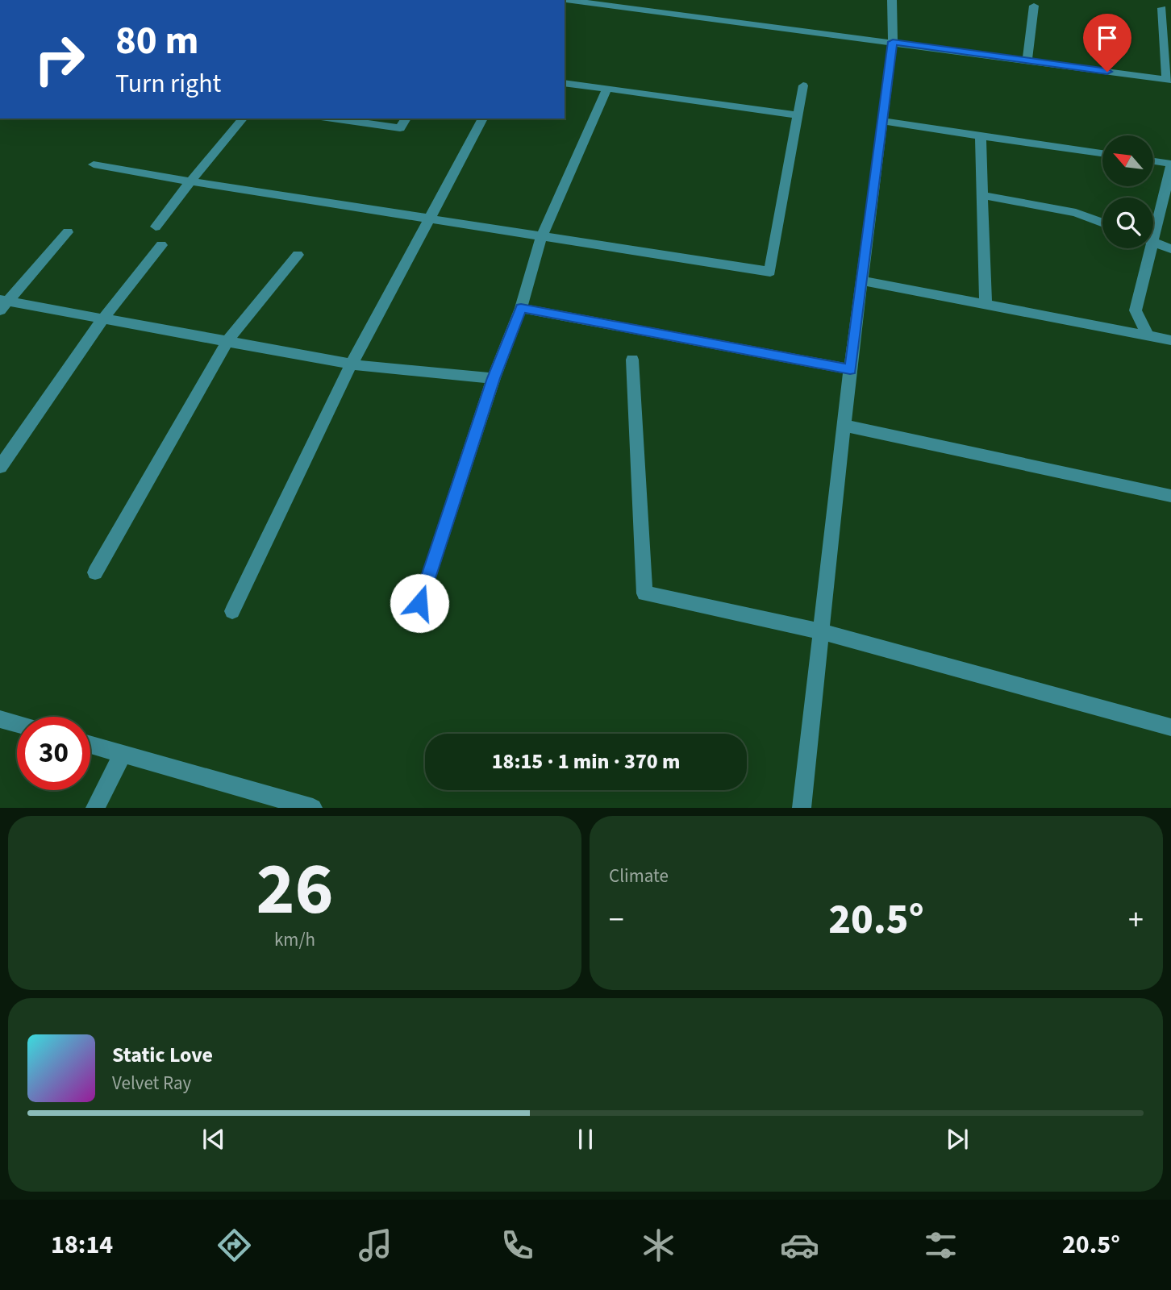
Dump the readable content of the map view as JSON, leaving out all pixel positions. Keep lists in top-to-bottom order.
{
  "north": "top left",
  "page": {
    "turn": ["80 m", "Turn right"],
    "limit": "30",
    "trip": "18:15 · 1 min · 370 m",
    "tile": [
      ["26", "km/h"],
      "Climate"
    ],
    "heat": ["−", "20.5°", "+"],
    "song": ["Static Love", "Velvet Ray"],
    "tabs": ["18:14", "20.5°"]
  }
}
